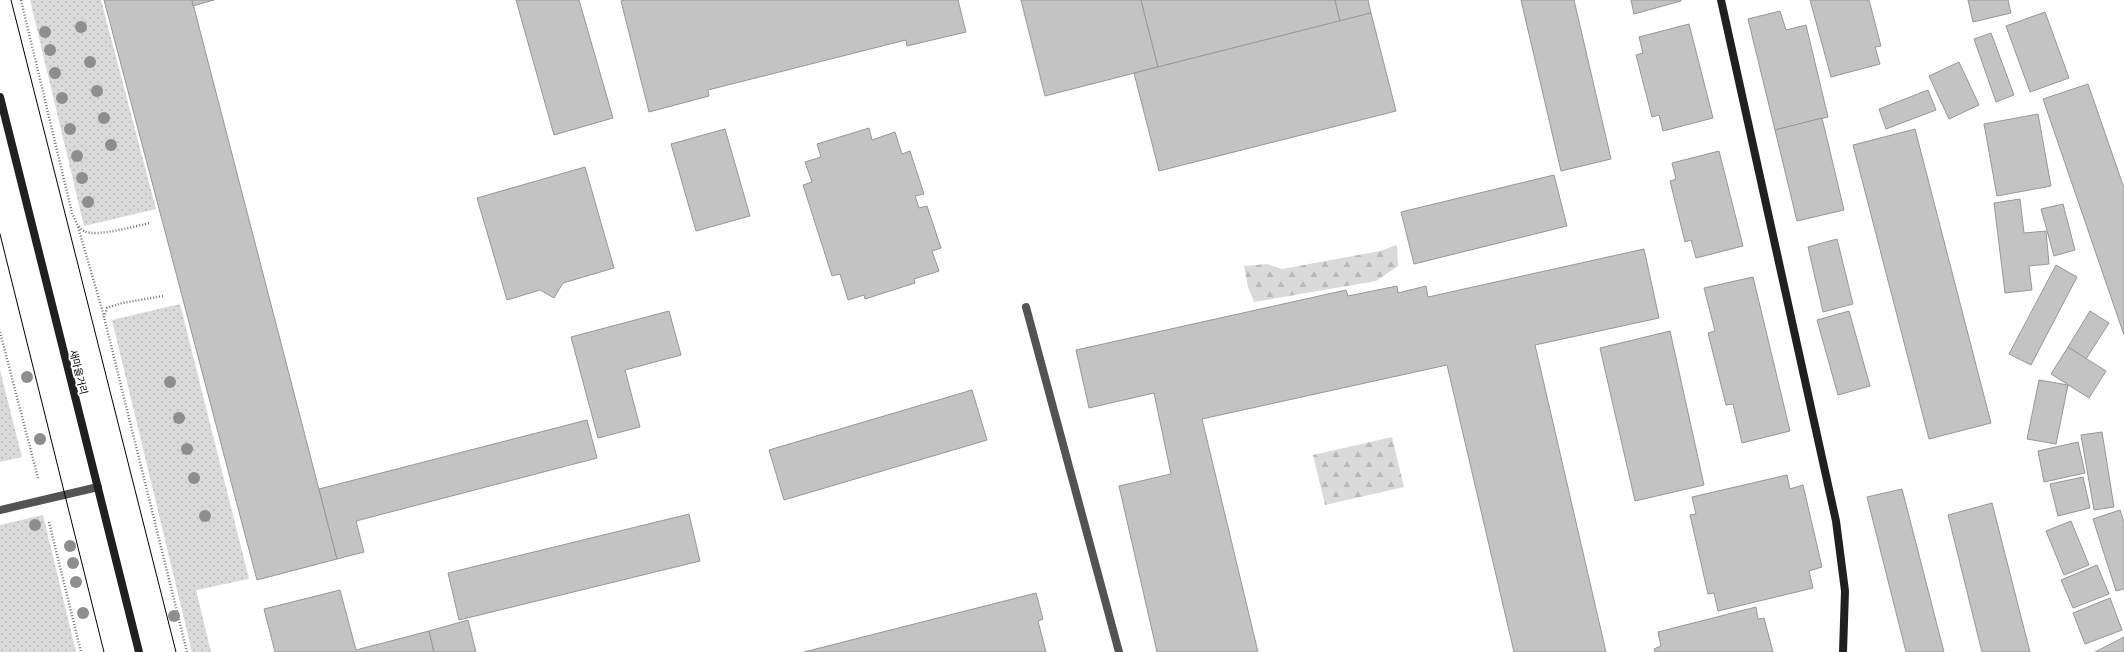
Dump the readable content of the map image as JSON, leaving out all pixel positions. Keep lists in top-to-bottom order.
{
  "streets": {
    "street": ["새마을거리"]
  }
}
